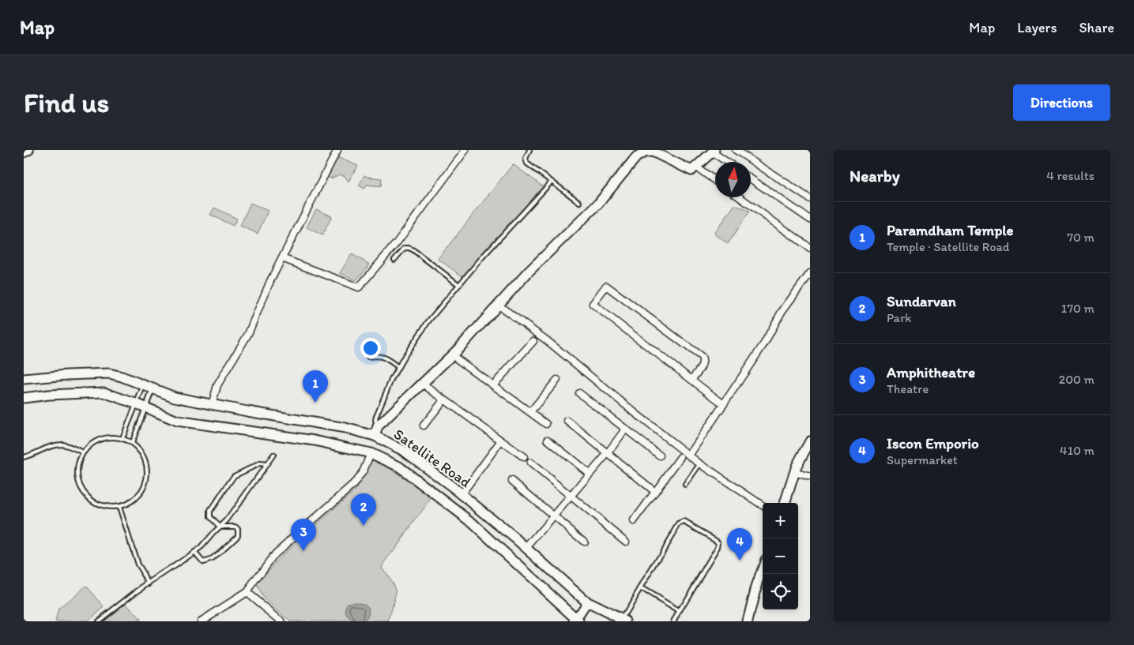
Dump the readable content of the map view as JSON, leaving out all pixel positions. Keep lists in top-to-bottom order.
{
  "streets": {
    "main road": ["Satellite Road"]
  },
  "north": "top",
  "page": {
    "header": "Map",
    "nav": ["Map", "Layers", "Share"],
    "buttons": "Directions",
    "title": "Find us",
    "heading": ["Nearby", "4 results"],
    "list": [
      {
        "mark": "1",
        "name": "Paramdham Temple",
        "note": "Temple · Satellite Road",
        "value": "70 m"
      },
      {
        "mark": "2",
        "name": "Sundarvan",
        "note": "Park",
        "value": "170 m"
      },
      {
        "mark": "3",
        "name": "Amphitheatre",
        "note": "Theatre",
        "value": "200 m"
      },
      {
        "mark": "4",
        "name": "Iscon Emporio",
        "note": "Supermarket",
        "value": "410 m"
      }
    ],
    "pins": [
      "1",
      "2",
      "3",
      "4"
    ],
    "map_buttons": ["+", "−"]
  }
}
